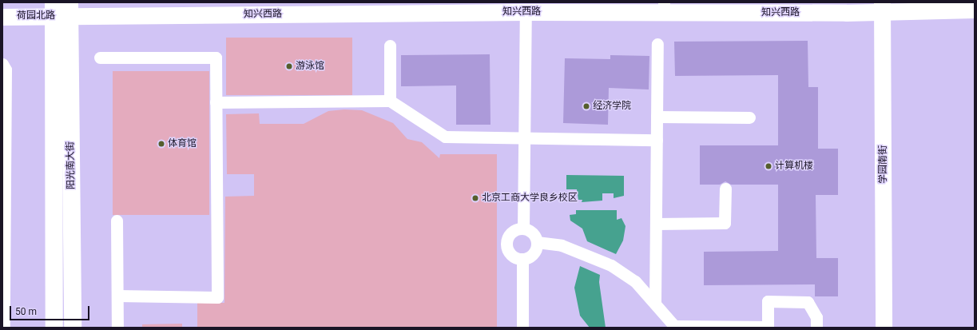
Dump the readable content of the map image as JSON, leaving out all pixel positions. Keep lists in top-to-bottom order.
{
  "streets": {
    "main road": ["阳光南大街"],
    "street": ["知兴西路", "荷园北路", "学园南街"]
  },
  "crossings": [
    ["知兴西路", "荷园北路"],
    ["知兴西路", "学园南街"],
    ["知兴西路", "阳光南大街"],
    ["荷园北路", "阳光南大街"]
  ],
  "places": [
    "游泳馆",
    "经济学院",
    "体育馆",
    "计算机楼",
    "北京工商大学良乡校区"
  ],
  "scale_bar": "50 m"
}
